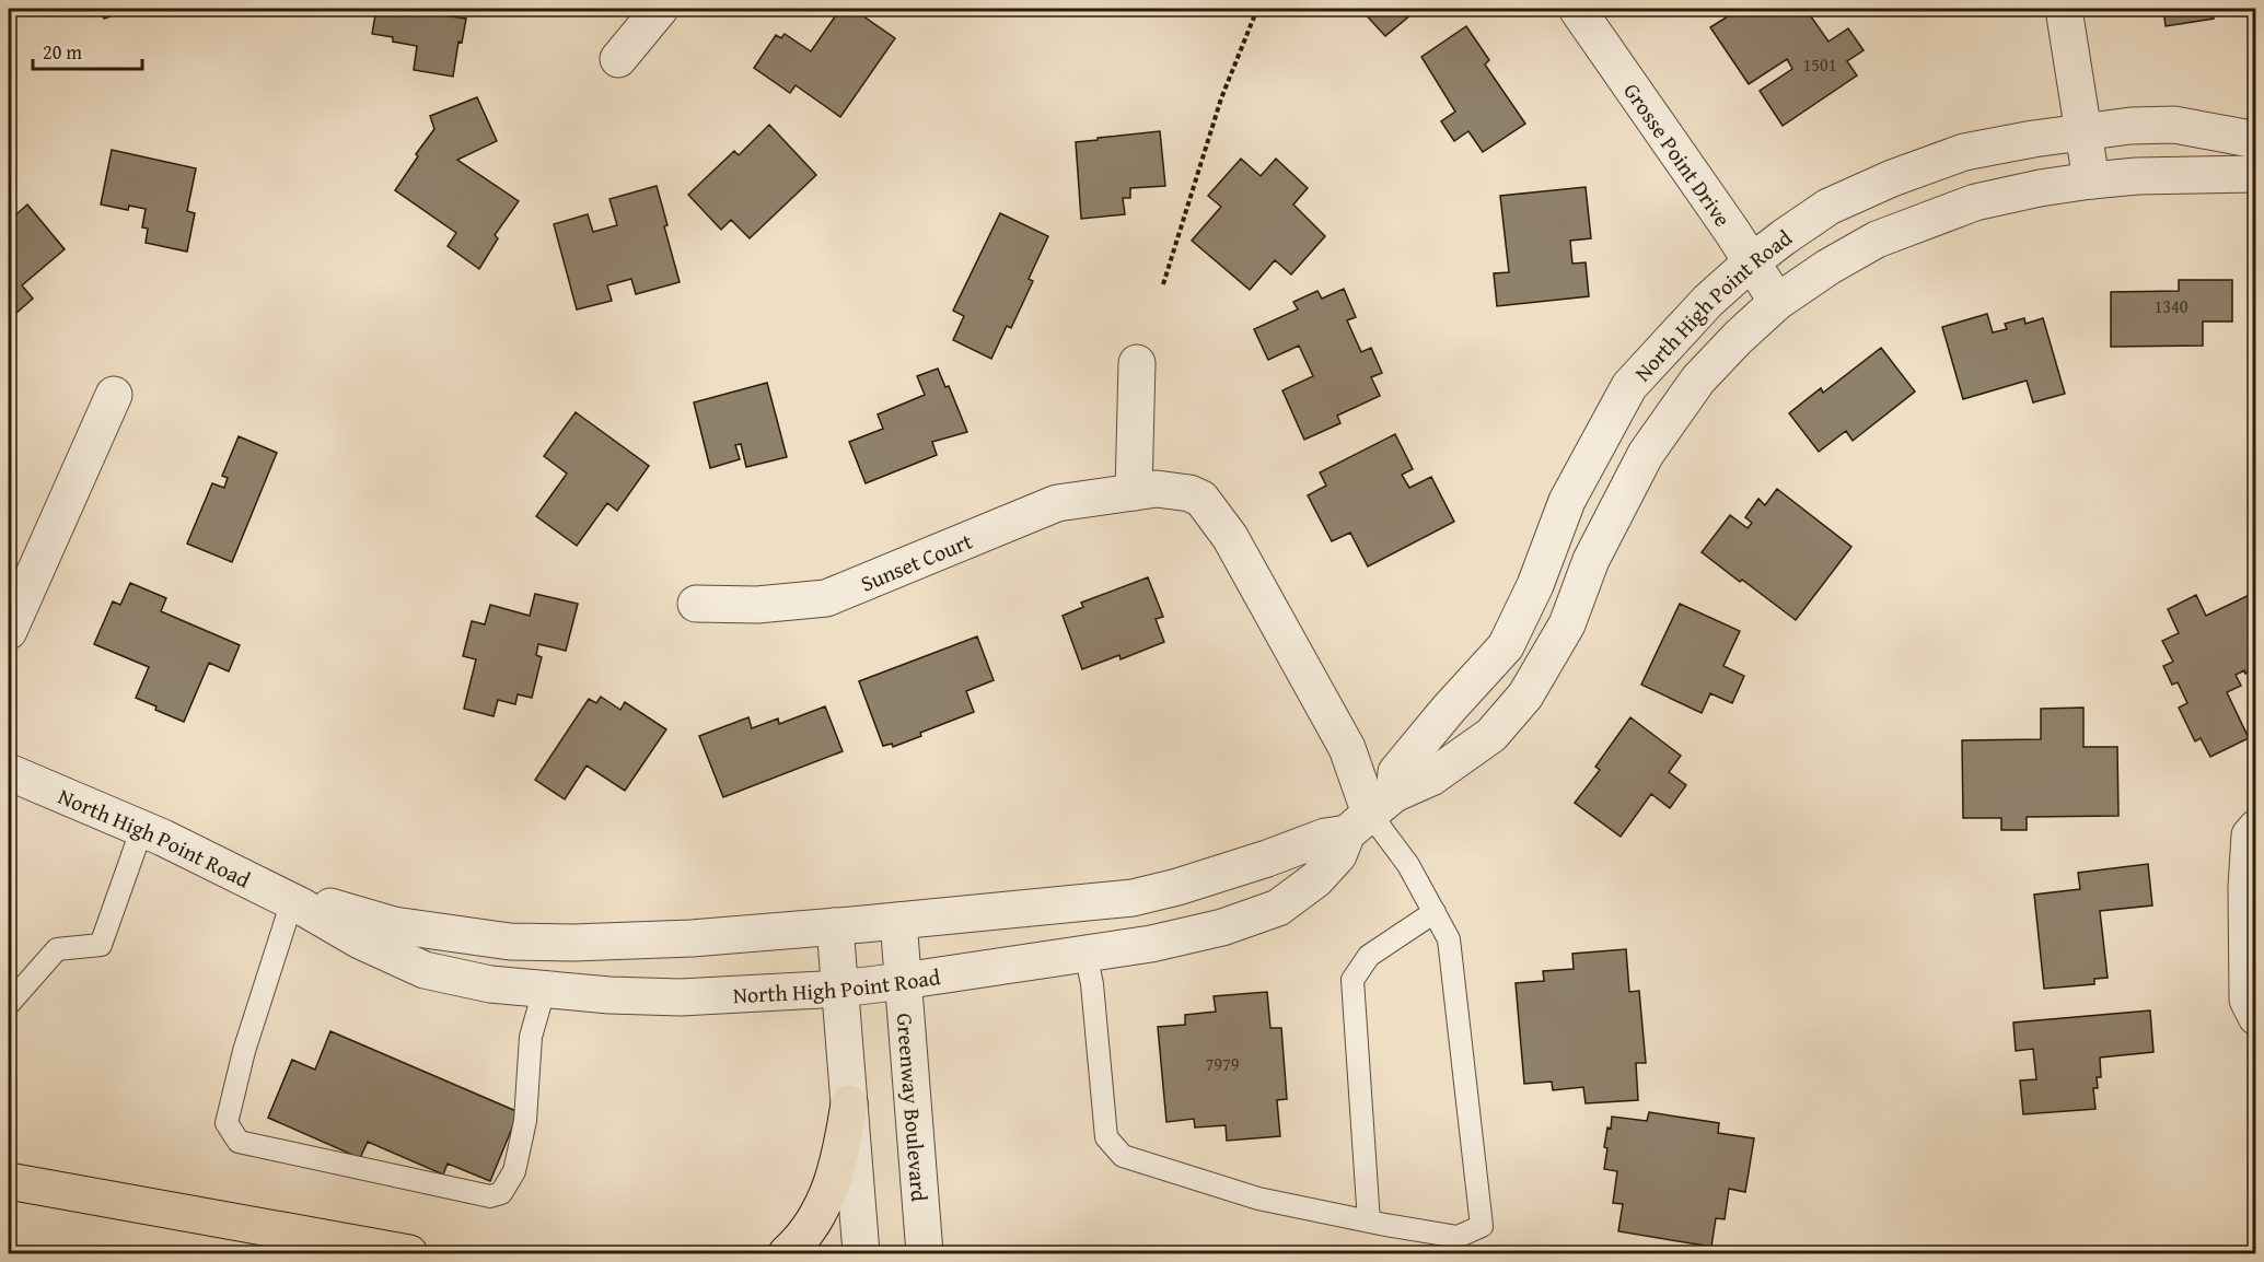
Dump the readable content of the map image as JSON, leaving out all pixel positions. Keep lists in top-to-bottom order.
{
  "streets": {
    "street": [
      "Grosse Point Drive",
      "North High Point Road",
      "Sunset Court",
      "Greenway Boulevard"
    ]
  },
  "crossings": [
    ["Grosse Point Drive", "North High Point Road"],
    ["North High Point Road", "Sunset Court"],
    ["North High Point Road", "Greenway Boulevard"]
  ],
  "house_numbers": ["1501", "1340", "7979"],
  "scale_bar": "20 m"
}
